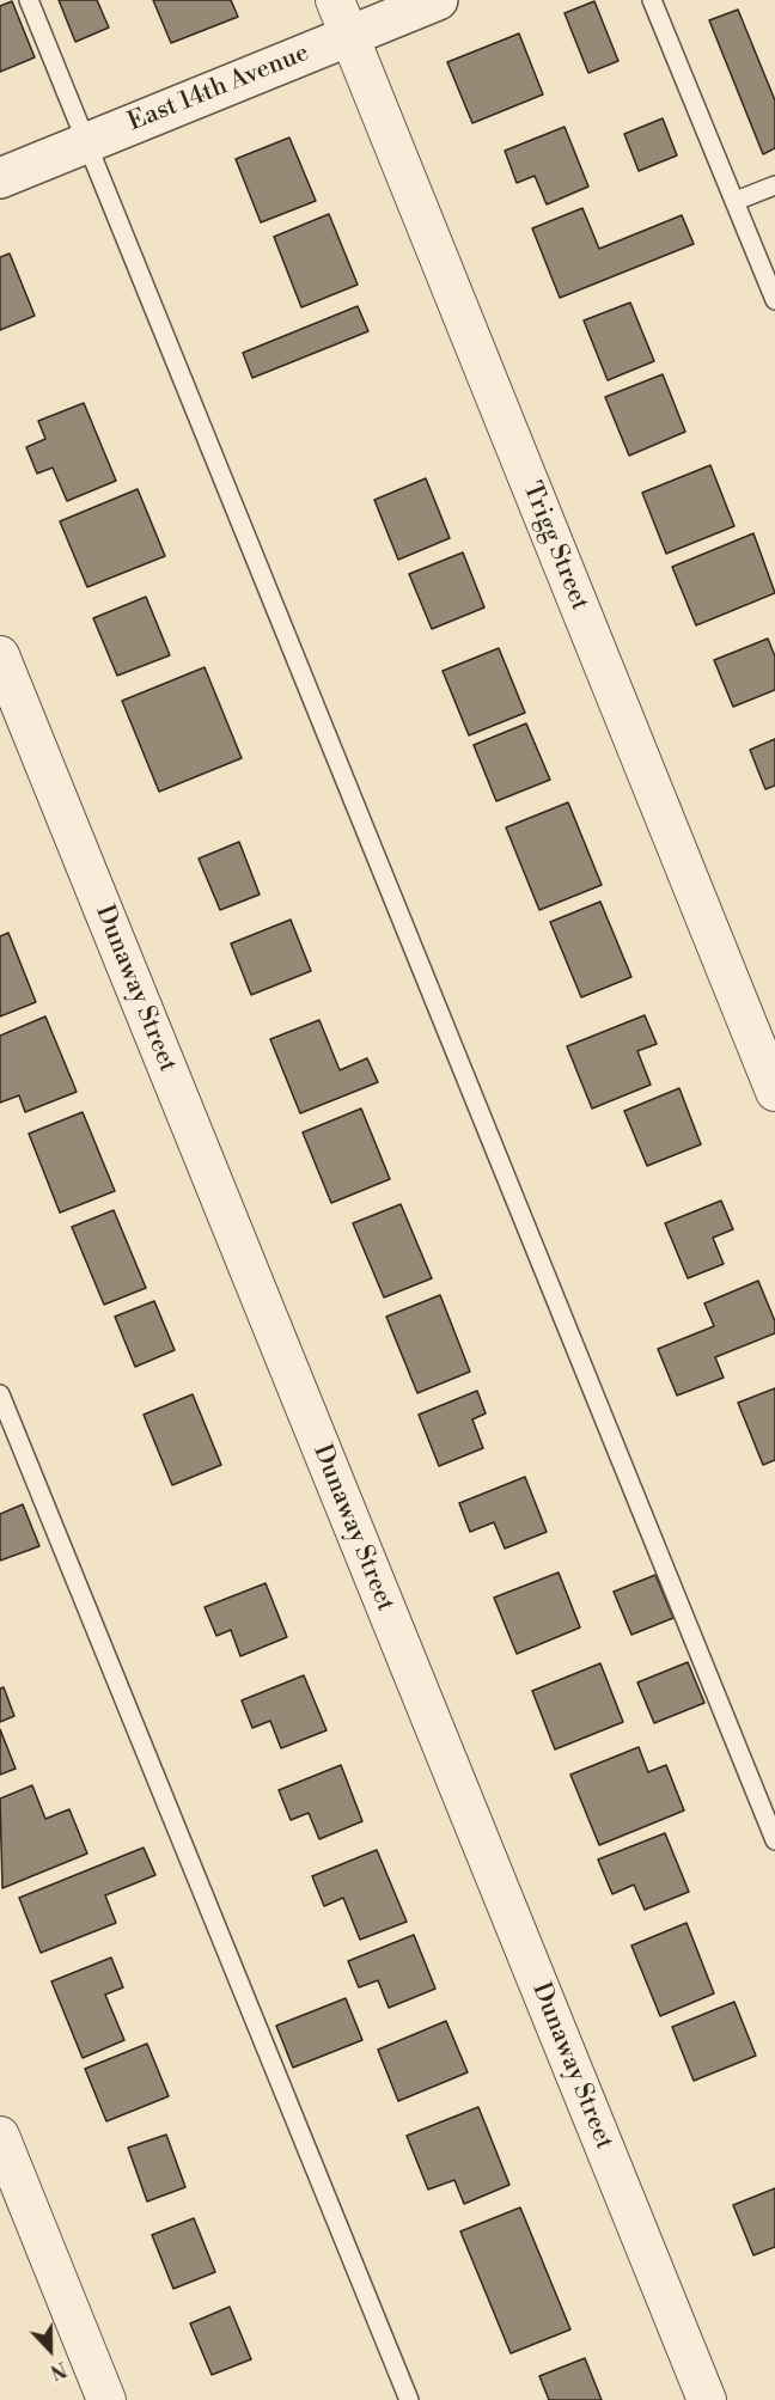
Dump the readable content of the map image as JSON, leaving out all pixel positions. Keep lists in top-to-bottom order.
{
  "streets": {
    "street": ["East 14th Avenue", "Trigg Street", "Dunaway Street"]
  },
  "crossings": [
    ["East 14th Avenue", "Trigg Street"]
  ],
  "north": "bottom"
}
